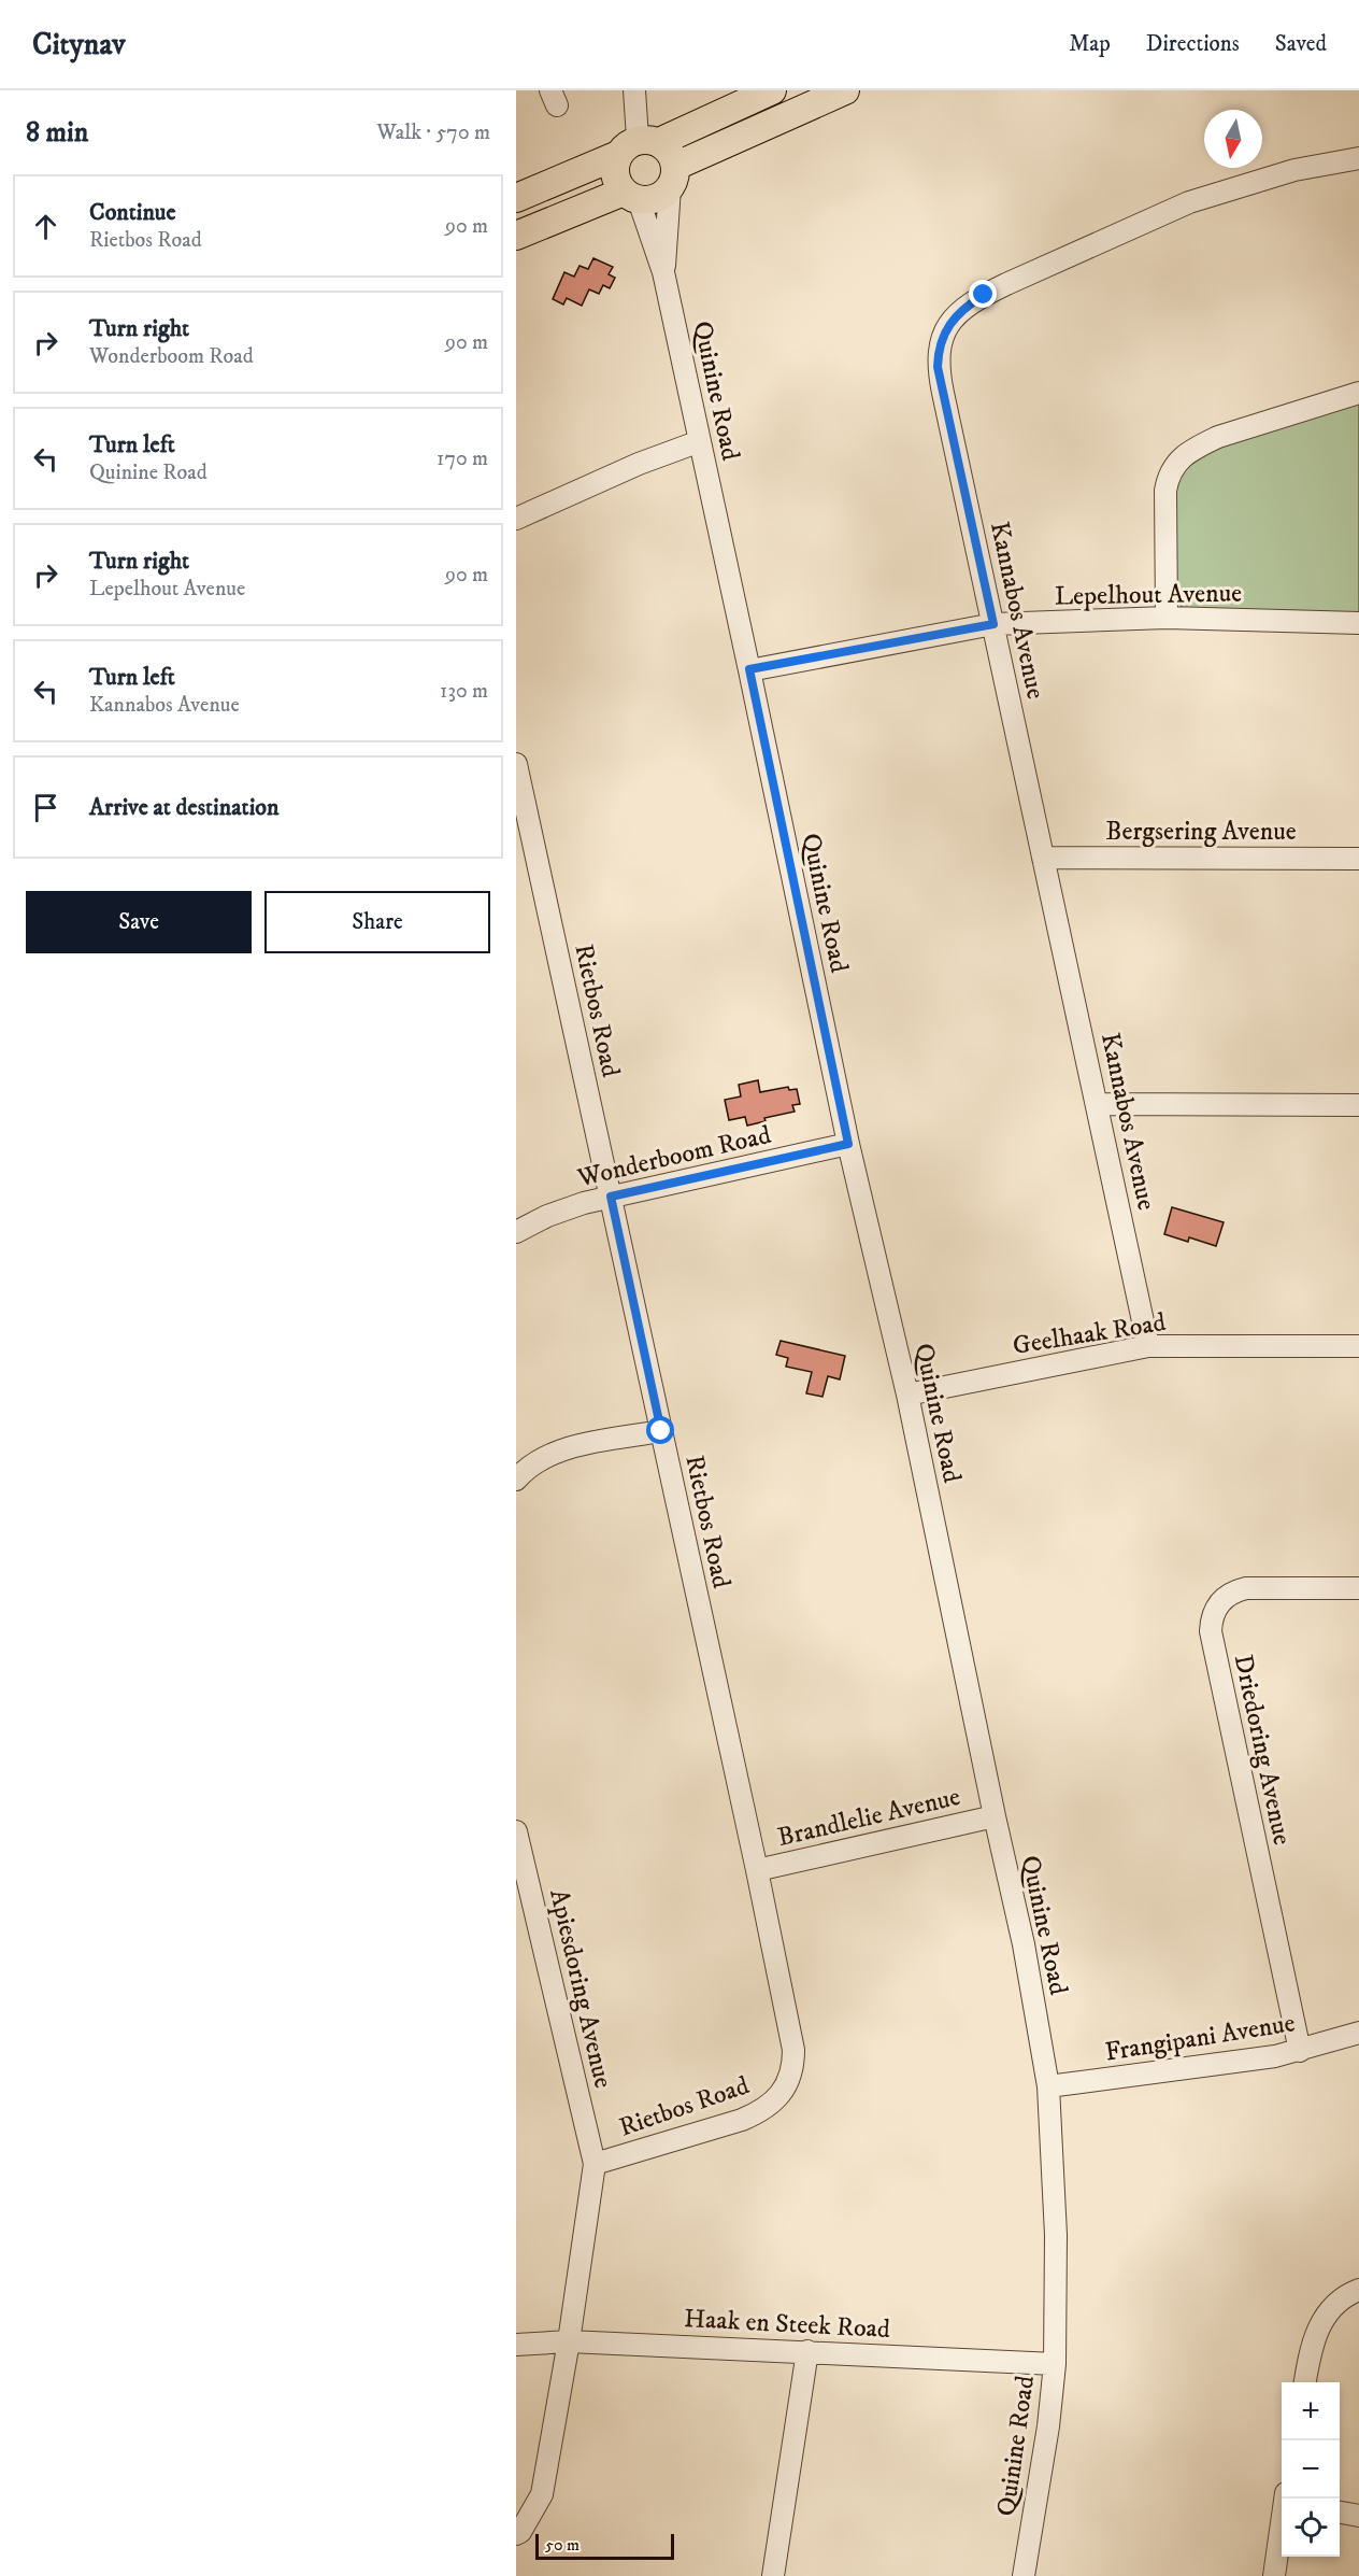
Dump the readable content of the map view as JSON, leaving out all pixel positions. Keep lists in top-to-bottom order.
{
  "streets": {
    "street": [
      "Quinine Road",
      "Lepelhout Avenue",
      "Kannabos Avenue",
      "Bergsering Avenue",
      "Rietbos Road",
      "Wonderboom Road",
      "Geelhaak Road",
      "Driedoring Avenue",
      "Brandlelie Avenue",
      "Apiesdoring Avenue",
      "Frangipani Avenue",
      "Haak en Steek Road"
    ]
  },
  "crossings": [
    ["Quinine Road", "Lepelhout Avenue"],
    ["Quinine Road", "Wonderboom Road"],
    ["Quinine Road", "Geelhaak Road"],
    ["Quinine Road", "Brandlelie Avenue"],
    ["Quinine Road", "Frangipani Avenue"],
    ["Quinine Road", "Haak en Steek Road"],
    ["Lepelhout Avenue", "Kannabos Avenue"],
    ["Kannabos Avenue", "Bergsering Avenue"],
    ["Kannabos Avenue", "Geelhaak Road"],
    ["Rietbos Road", "Wonderboom Road"],
    ["Rietbos Road", "Brandlelie Avenue"],
    ["Rietbos Road", "Apiesdoring Avenue"],
    ["Driedoring Avenue", "Frangipani Avenue"],
    ["Apiesdoring Avenue", "Haak en Steek Road"]
  ],
  "scale_bar": "50 m",
  "north": "bottom",
  "page": {
    "header": "Citynav",
    "nav": ["Map", "Directions", "Saved"],
    "heading": ["8 min", "Walk · 570 m"],
    "list": [
      ["Continue", "Rietbos Road", "90 m"],
      ["Turn right", "Wonderboom Road", "90 m"],
      ["Turn left", "Quinine Road", "170 m"],
      ["Turn right", "Lepelhout Avenue", "90 m"],
      ["Turn left", "Kannabos Avenue", "130 m"],
      "Arrive at destination"
    ],
    "buttons": ["Save", "Share"],
    "map_buttons": ["+", "−"],
    "scale": "50 m"
  }
}
